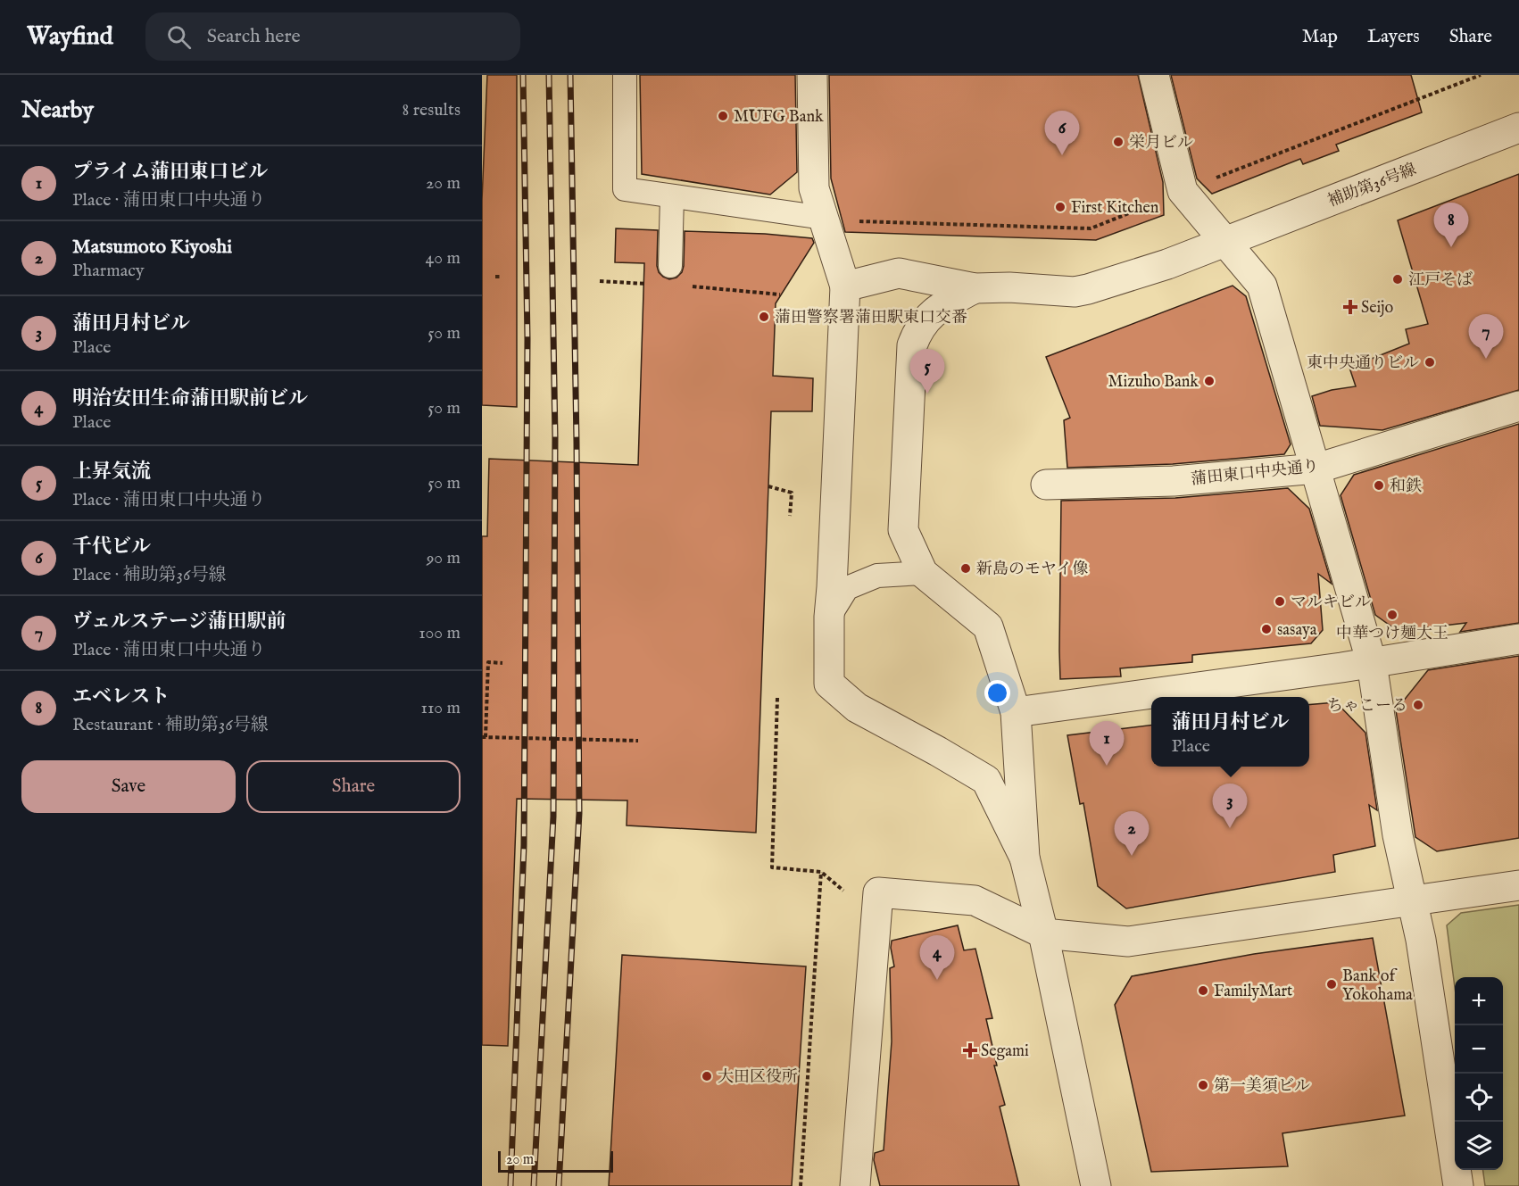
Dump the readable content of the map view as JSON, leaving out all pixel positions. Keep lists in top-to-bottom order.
{
  "streets": {
    "street": ["補助第36号線", "蒲田東口中央通り"]
  },
  "places": {
    "other": [
      "MUFG Bank",
      "栄月ビル",
      "First Kitchen",
      "江戸そば",
      "蒲田警察署蒲田駅東口交番",
      "東中央通りビル",
      "Mizuho Bank",
      "和鉄",
      "新島のモヤイ像",
      "マルキビル",
      "中華つけ麺大王",
      "sasaya",
      "ちゃこーる",
      "Bank of Yokohama",
      "FamilyMart",
      "大田区役所",
      "第一美須ビル"
    ],
    "health": ["Seijo", "Segami"]
  },
  "scale_bar": "20 m",
  "page": {
    "header": "Wayfind",
    "search": "Search here",
    "nav": ["Map", "Layers", "Share"],
    "heading": ["Nearby", "8 results"],
    "pins": [
      "6",
      "8",
      "7",
      "5",
      "1",
      "3",
      "2",
      "4"
    ],
    "list": [
      {
        "mark": "1",
        "name": "プライム蒲田東口ビル",
        "note": "Place · 蒲田東口中央通り",
        "value": "20 m"
      },
      {
        "mark": "2",
        "name": "Matsumoto Kiyoshi",
        "note": "Pharmacy",
        "value": "40 m"
      },
      {
        "mark": "3",
        "name": "蒲田月村ビル",
        "note": "Place",
        "value": "50 m"
      },
      {
        "mark": "4",
        "name": "明治安田生命蒲田駅前ビル",
        "note": "Place",
        "value": "50 m"
      },
      {
        "mark": "5",
        "name": "上昇気流",
        "note": "Place · 蒲田東口中央通り",
        "value": "50 m"
      },
      {
        "mark": "6",
        "name": "千代ビル",
        "note": "Place · 補助第36号線",
        "value": "90 m"
      },
      {
        "mark": "7",
        "name": "ヴェルステージ蒲田駅前",
        "note": "Place · 蒲田東口中央通り",
        "value": "100 m"
      },
      {
        "mark": "8",
        "name": "エベレスト",
        "note": "Restaurant · 補助第36号線",
        "value": "110 m"
      }
    ],
    "popup": ["蒲田月村ビル", "Place"],
    "buttons": ["Save", "Share"],
    "map_buttons": ["+", "−"],
    "scale": "20 m"
  }
}
